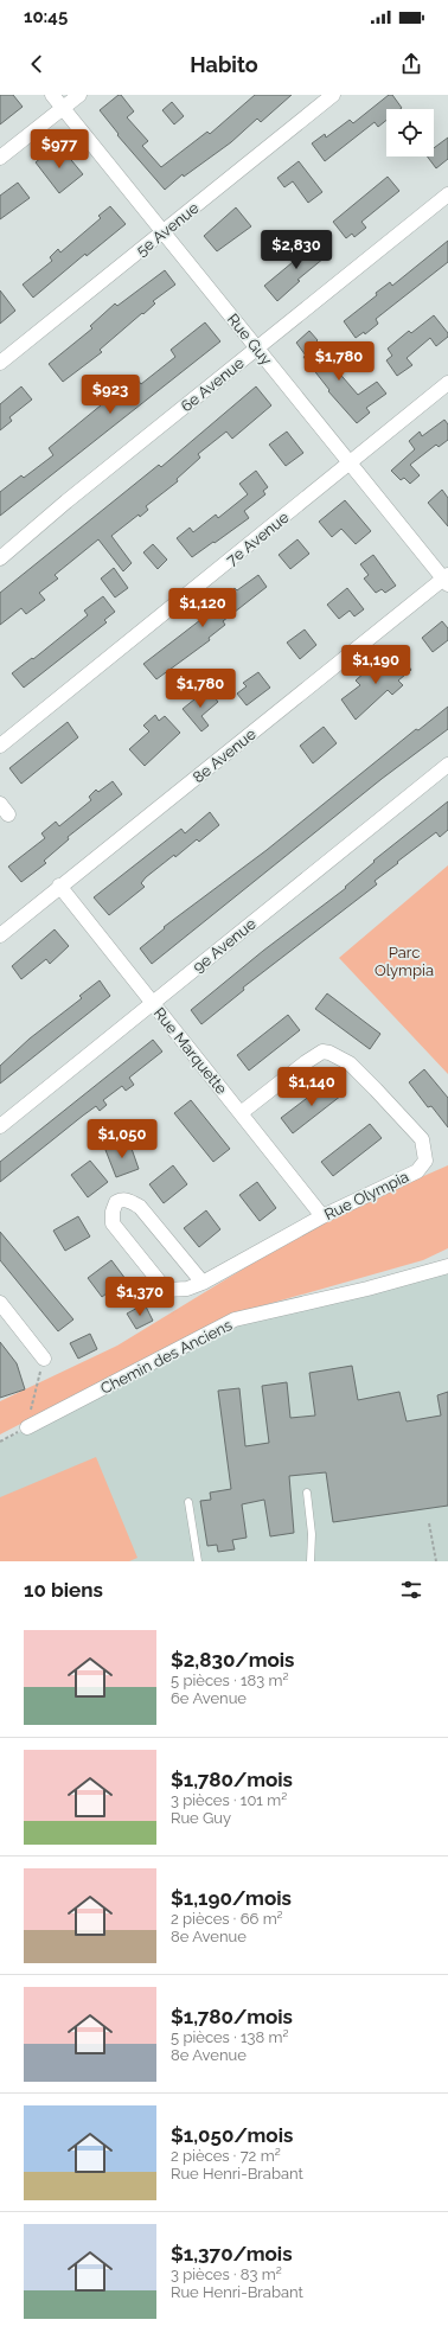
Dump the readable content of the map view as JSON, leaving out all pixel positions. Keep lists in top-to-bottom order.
{
  "streets": {
    "street": [
      "5e Avenue",
      "Rue Guy",
      "6e Avenue",
      "7e Avenue",
      "8e Avenue",
      "9e Avenue",
      "Rue Marquette",
      "Rue Olympia",
      "Chemin des Anciens"
    ]
  },
  "crossings": [
    ["5e Avenue", "Rue Guy"],
    ["Rue Guy", "6e Avenue"],
    ["Rue Guy", "7e Avenue"],
    ["Rue Guy", "8e Avenue"],
    ["8e Avenue", "Rue Marquette"],
    ["9e Avenue", "Rue Marquette"],
    ["Rue Marquette", "Rue Olympia"]
  ],
  "parks": ["Parc Olympia"],
  "page": {
    "status": "10:45",
    "header": "Habito",
    "price": [
      "$977",
      "$2,830",
      "$1,780",
      "$923",
      "$1,120",
      "$1,190",
      "$1,780",
      "$1,140",
      "$1,050",
      "$1,370"
    ],
    "heading": "10 biens",
    "list": [
      {
        "name": "$2,830/mois",
        "note": "5 pièces · 183 m² · 6e Avenue"
      },
      {
        "name": "$1,780/mois",
        "note": "3 pièces · 101 m² · Rue Guy"
      },
      {
        "name": "$1,190/mois",
        "note": "2 pièces · 66 m² · 8e Avenue"
      },
      {
        "name": "$1,780/mois",
        "note": "5 pièces · 138 m² · 8e Avenue"
      },
      {
        "name": "$1,050/mois",
        "note": "2 pièces · 72 m² · Rue Henri-Brabant"
      },
      {
        "name": "$1,370/mois",
        "note": "3 pièces · 83 m² · Rue Henri-Brabant"
      }
    ]
  }
}
